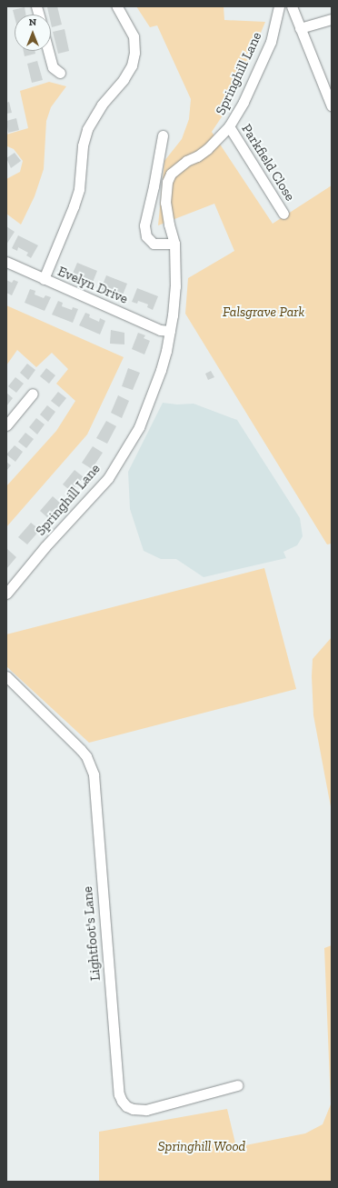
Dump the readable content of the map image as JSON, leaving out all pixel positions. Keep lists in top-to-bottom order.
{
  "streets": {
    "street": [
      "Springhill Lane",
      "Parkfield Close",
      "Evelyn Drive",
      "Lightfoot's Lane"
    ]
  },
  "crossings": [
    ["Springhill Lane", "Parkfield Close"],
    ["Springhill Lane", "Evelyn Drive"]
  ],
  "parks": ["Falsgrave Park", "Springhill Wood"],
  "north": "top"
}
